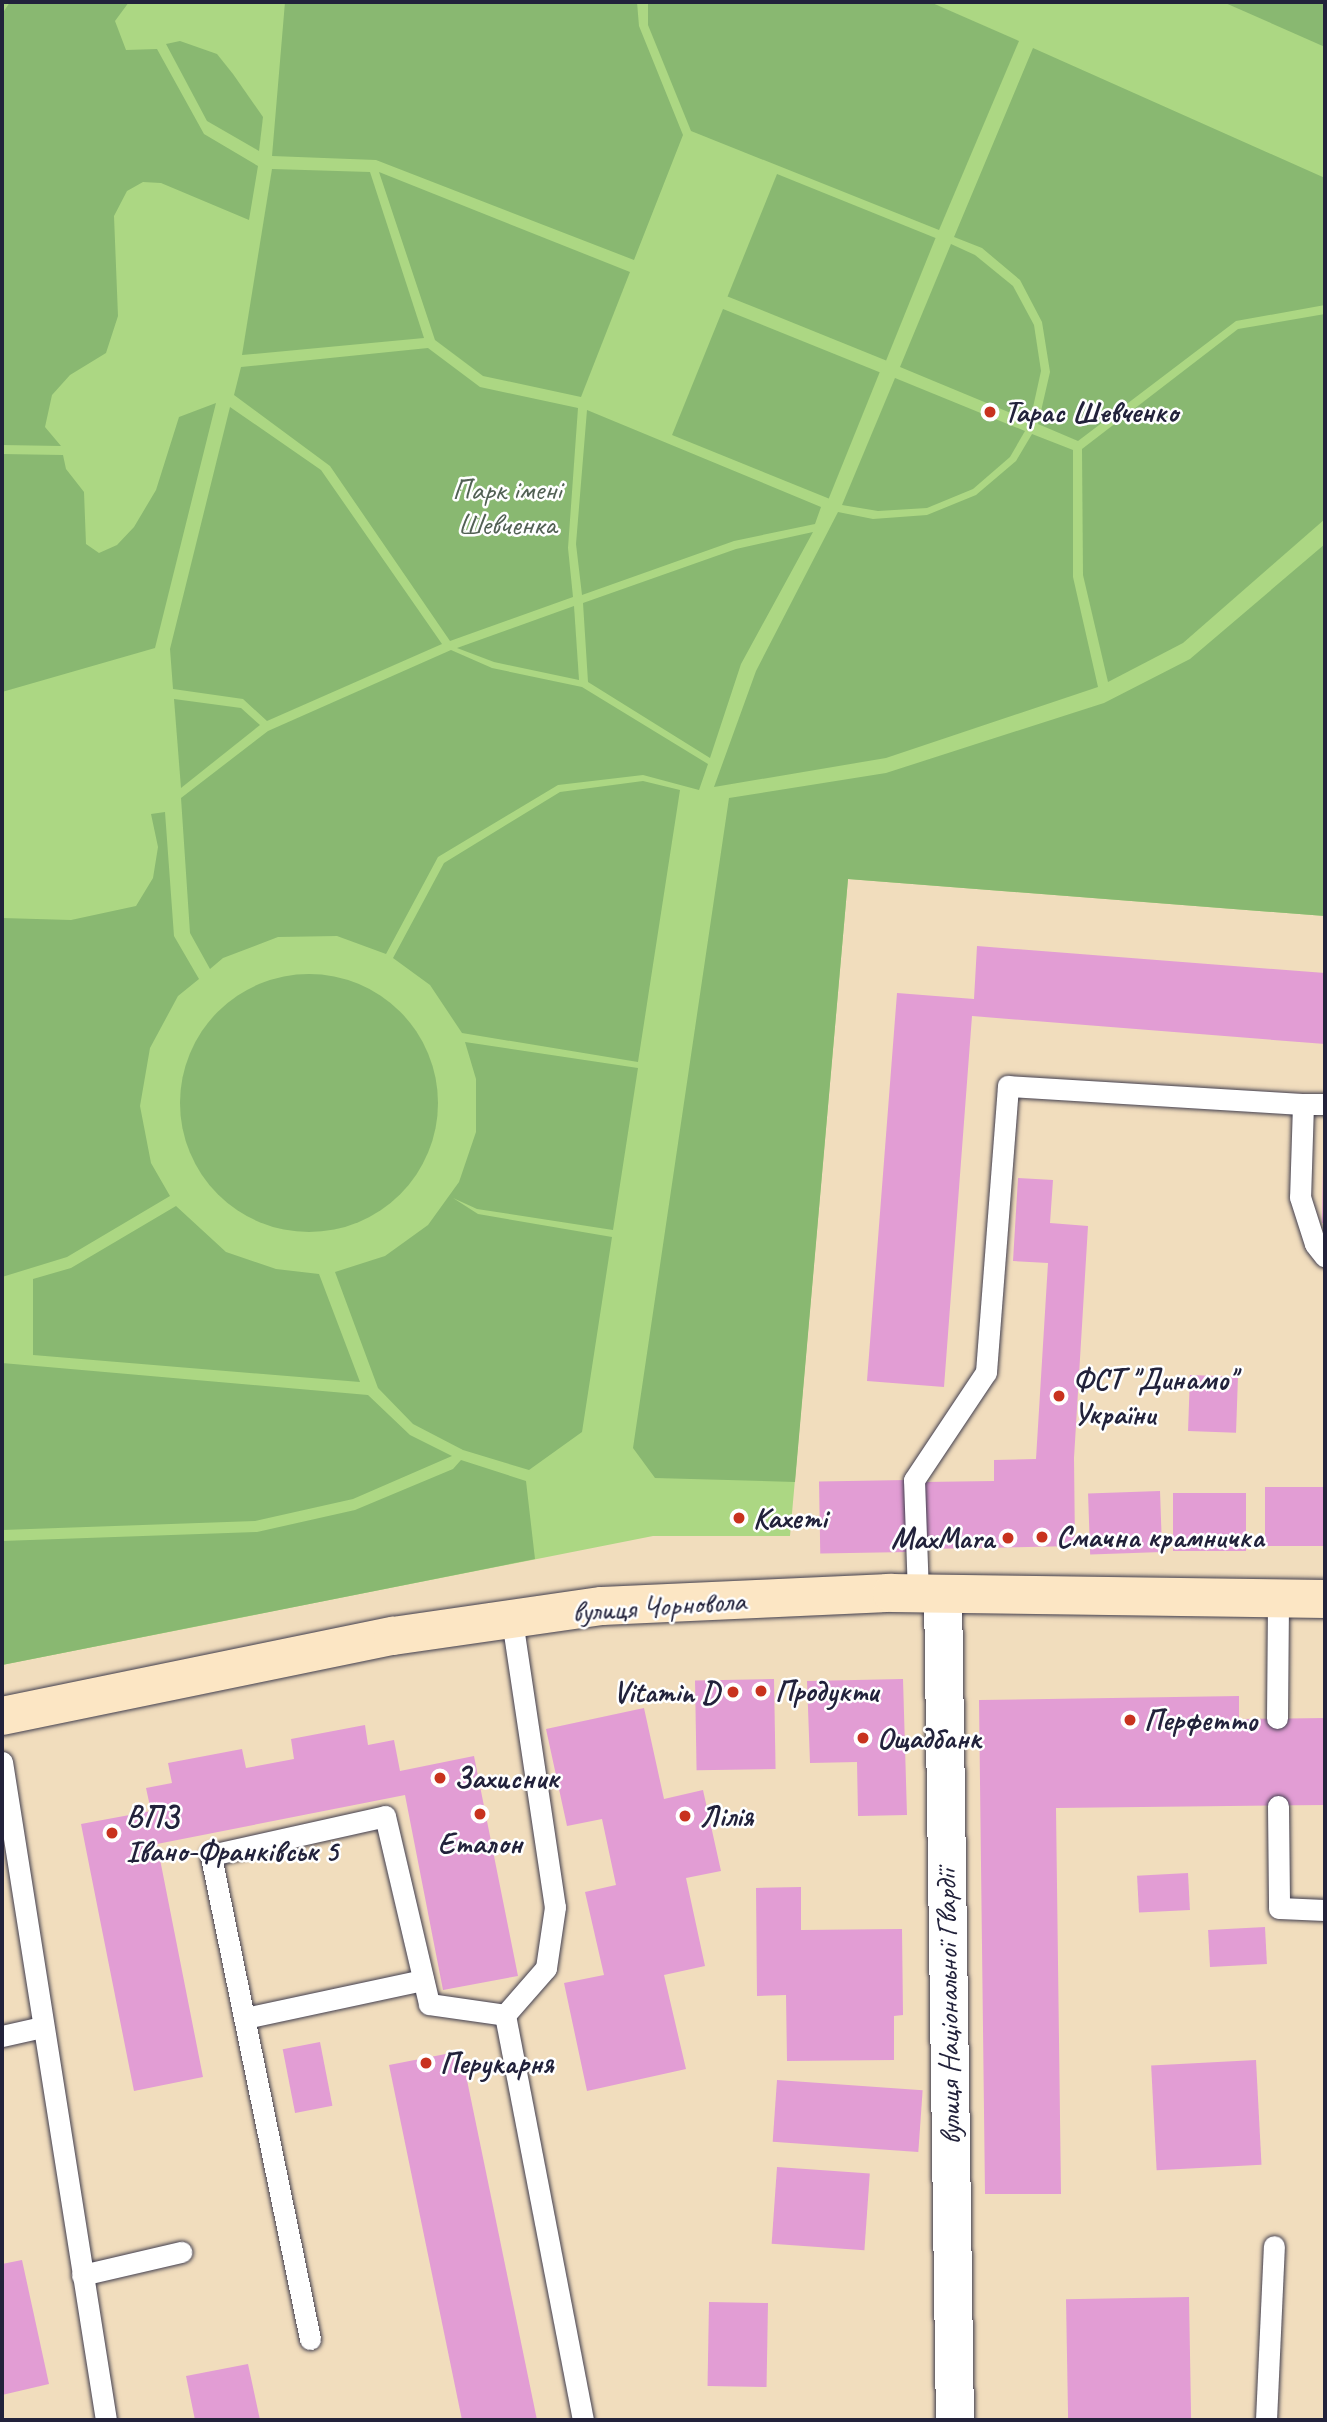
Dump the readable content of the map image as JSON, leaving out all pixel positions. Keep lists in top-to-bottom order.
{
  "streets": {
    "main road": ["вулиця Чорновола"],
    "street": ["вулиця Національної Гвардії"]
  },
  "crossings": [
    ["вулиця Чорновола", "вулиця Національної Гвардії"]
  ],
  "parks": ["Парк імені Шевченка"],
  "places": [
    "Тарас Шевченко",
    "ФСТ \"Динамо\" України",
    "Кахеті",
    "Смачна крамничка",
    "MaxMara",
    "Продукти",
    "Vitamin D",
    "Перфетто",
    "Ощадбанк",
    "Захисник",
    "Еталон",
    "Лілія",
    "ВПЗ Івано-Франківськ 5",
    "Перукарня"
  ]
}
